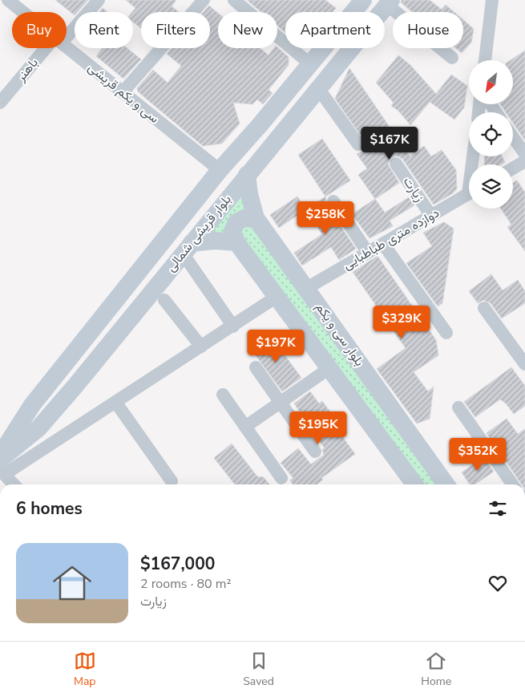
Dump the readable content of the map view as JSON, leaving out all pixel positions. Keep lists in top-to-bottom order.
{
  "streets": {
    "main road": ["بلوار قریشی شمالی", "بلوار سی و یکم"],
    "street": [
      "باهنر",
      "سی و یکم قریشی",
      "زیارت",
      "دوازده متری طباطبایی"
    ]
  },
  "crossings": [
    ["سی و یکم قریشی", "بلوار قریشی شمالی"],
    ["زیارت", "دوازده متری طباطبایی"],
    ["بلوار قریشی شمالی", "بلوار سی و یکم"],
    ["دوازده متری طباطبایی", "بلوار سی و یکم"]
  ],
  "north": "bottom left",
  "page": {
    "chip": [
      "Buy",
      "Rent",
      "Filters",
      "New",
      "Apartment",
      "House"
    ],
    "price": [
      "$167K",
      "$258K",
      "$329K",
      "$197K",
      "$195K",
      "$352K"
    ],
    "heading": "6 homes",
    "list": [
      {
        "name": "$167,000",
        "note": "2 rooms · 80 m² · زیارت"
      }
    ],
    "tabs": ["Map", "Saved", "Home"]
  }
}
